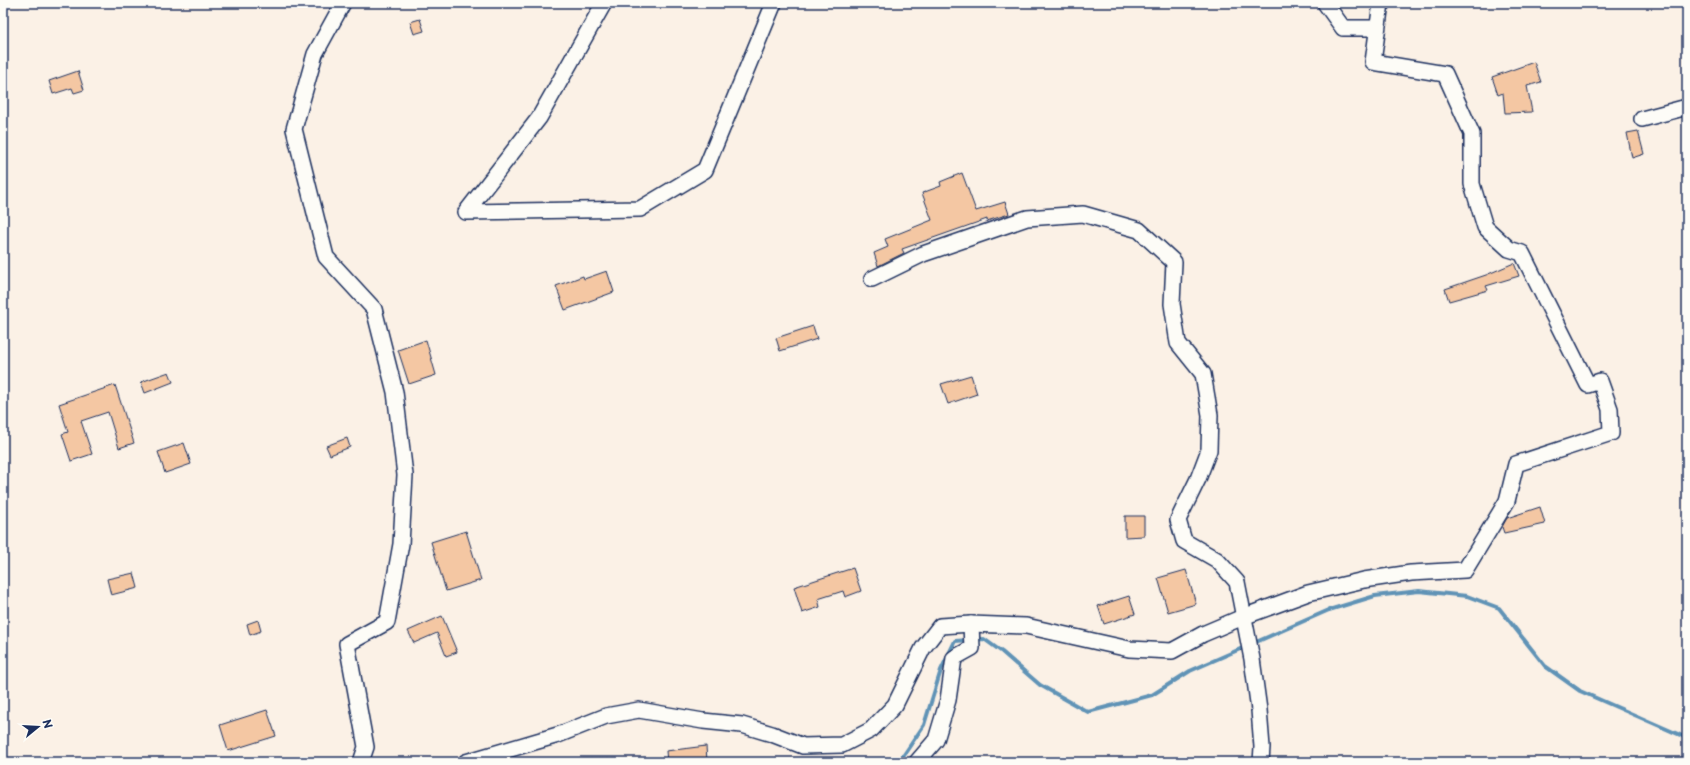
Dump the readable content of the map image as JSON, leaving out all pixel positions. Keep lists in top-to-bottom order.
{
  "north": "right"
}
